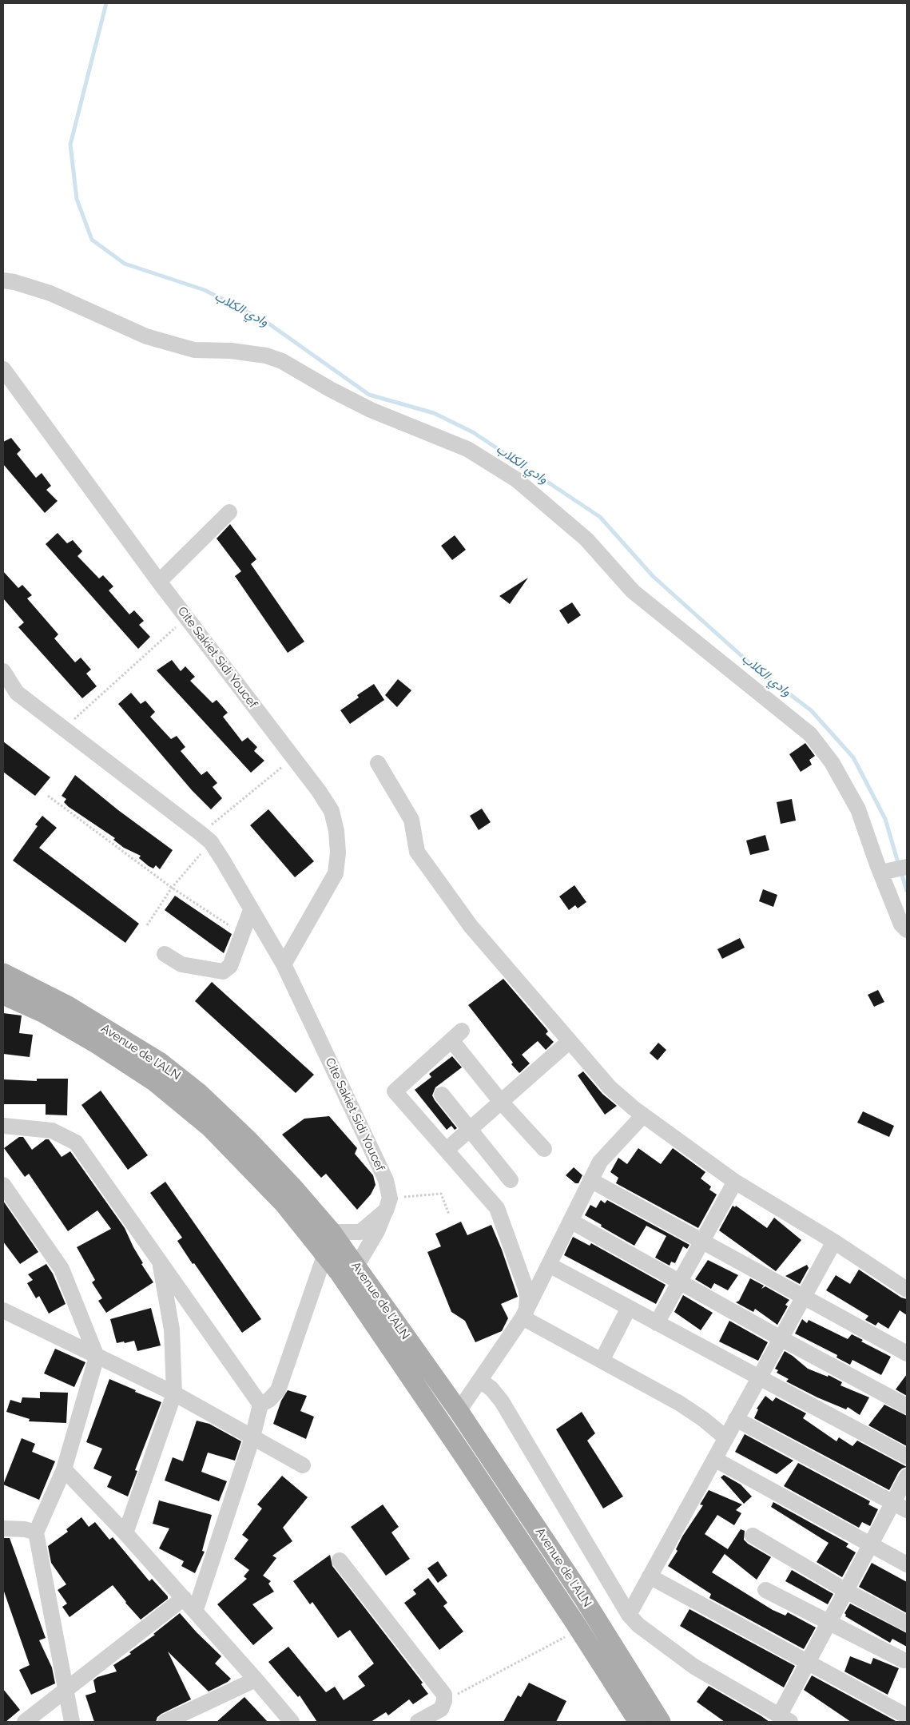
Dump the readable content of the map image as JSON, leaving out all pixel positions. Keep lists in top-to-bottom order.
{
  "streets": {
    "main road": ["Avenue de l'ALN"],
    "street": ["Cite Sakiet Sidi Youcef"]
  },
  "water": ["وادي الكلاب"]
}
